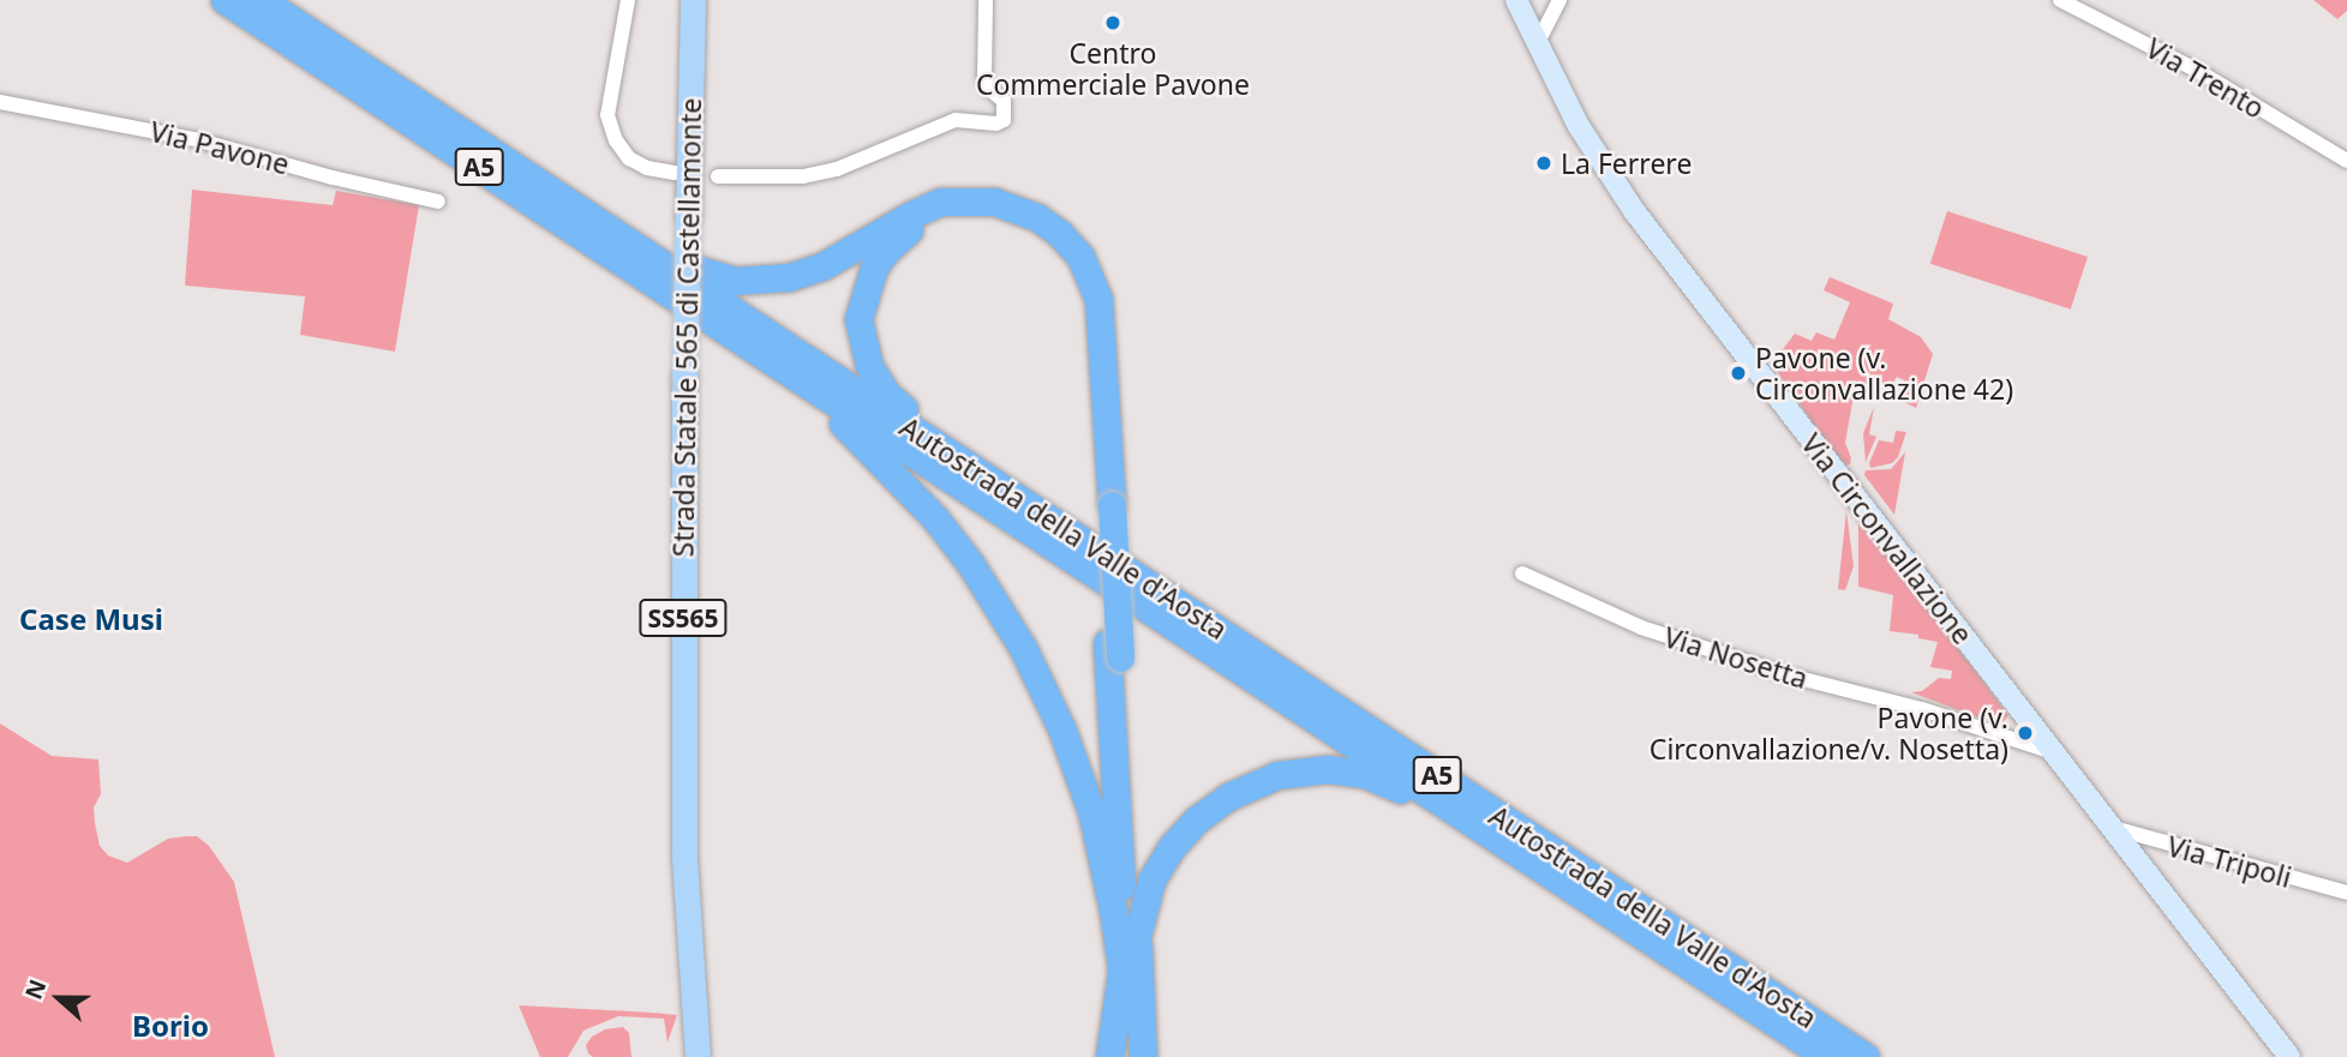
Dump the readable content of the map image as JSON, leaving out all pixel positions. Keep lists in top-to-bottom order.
{
  "streets": {
    "highway": ["A5", "Autostrada della Valle d'Aosta"],
    "main road": ["Strada Statale 565 di Castellamonte", "Via Circonvallazione", "SS565"],
    "street": [
      "Via Trento",
      "Via Pavone",
      "Via Nosetta",
      "Via Tripoli"
    ]
  },
  "crossings": [
    ["Via Circonvallazione", "Via Nosetta"],
    ["Via Circonvallazione", "Via Tripoli"]
  ],
  "districts": ["Case Musi", "Borio"],
  "places": [
    "Centro Commerciale Pavone",
    "La Ferrere",
    "Pavone (v. Circonvallazione 42)",
    "Pavone (v. Circonvallazione/v. Nosetta)"
  ],
  "north": "left"
}
